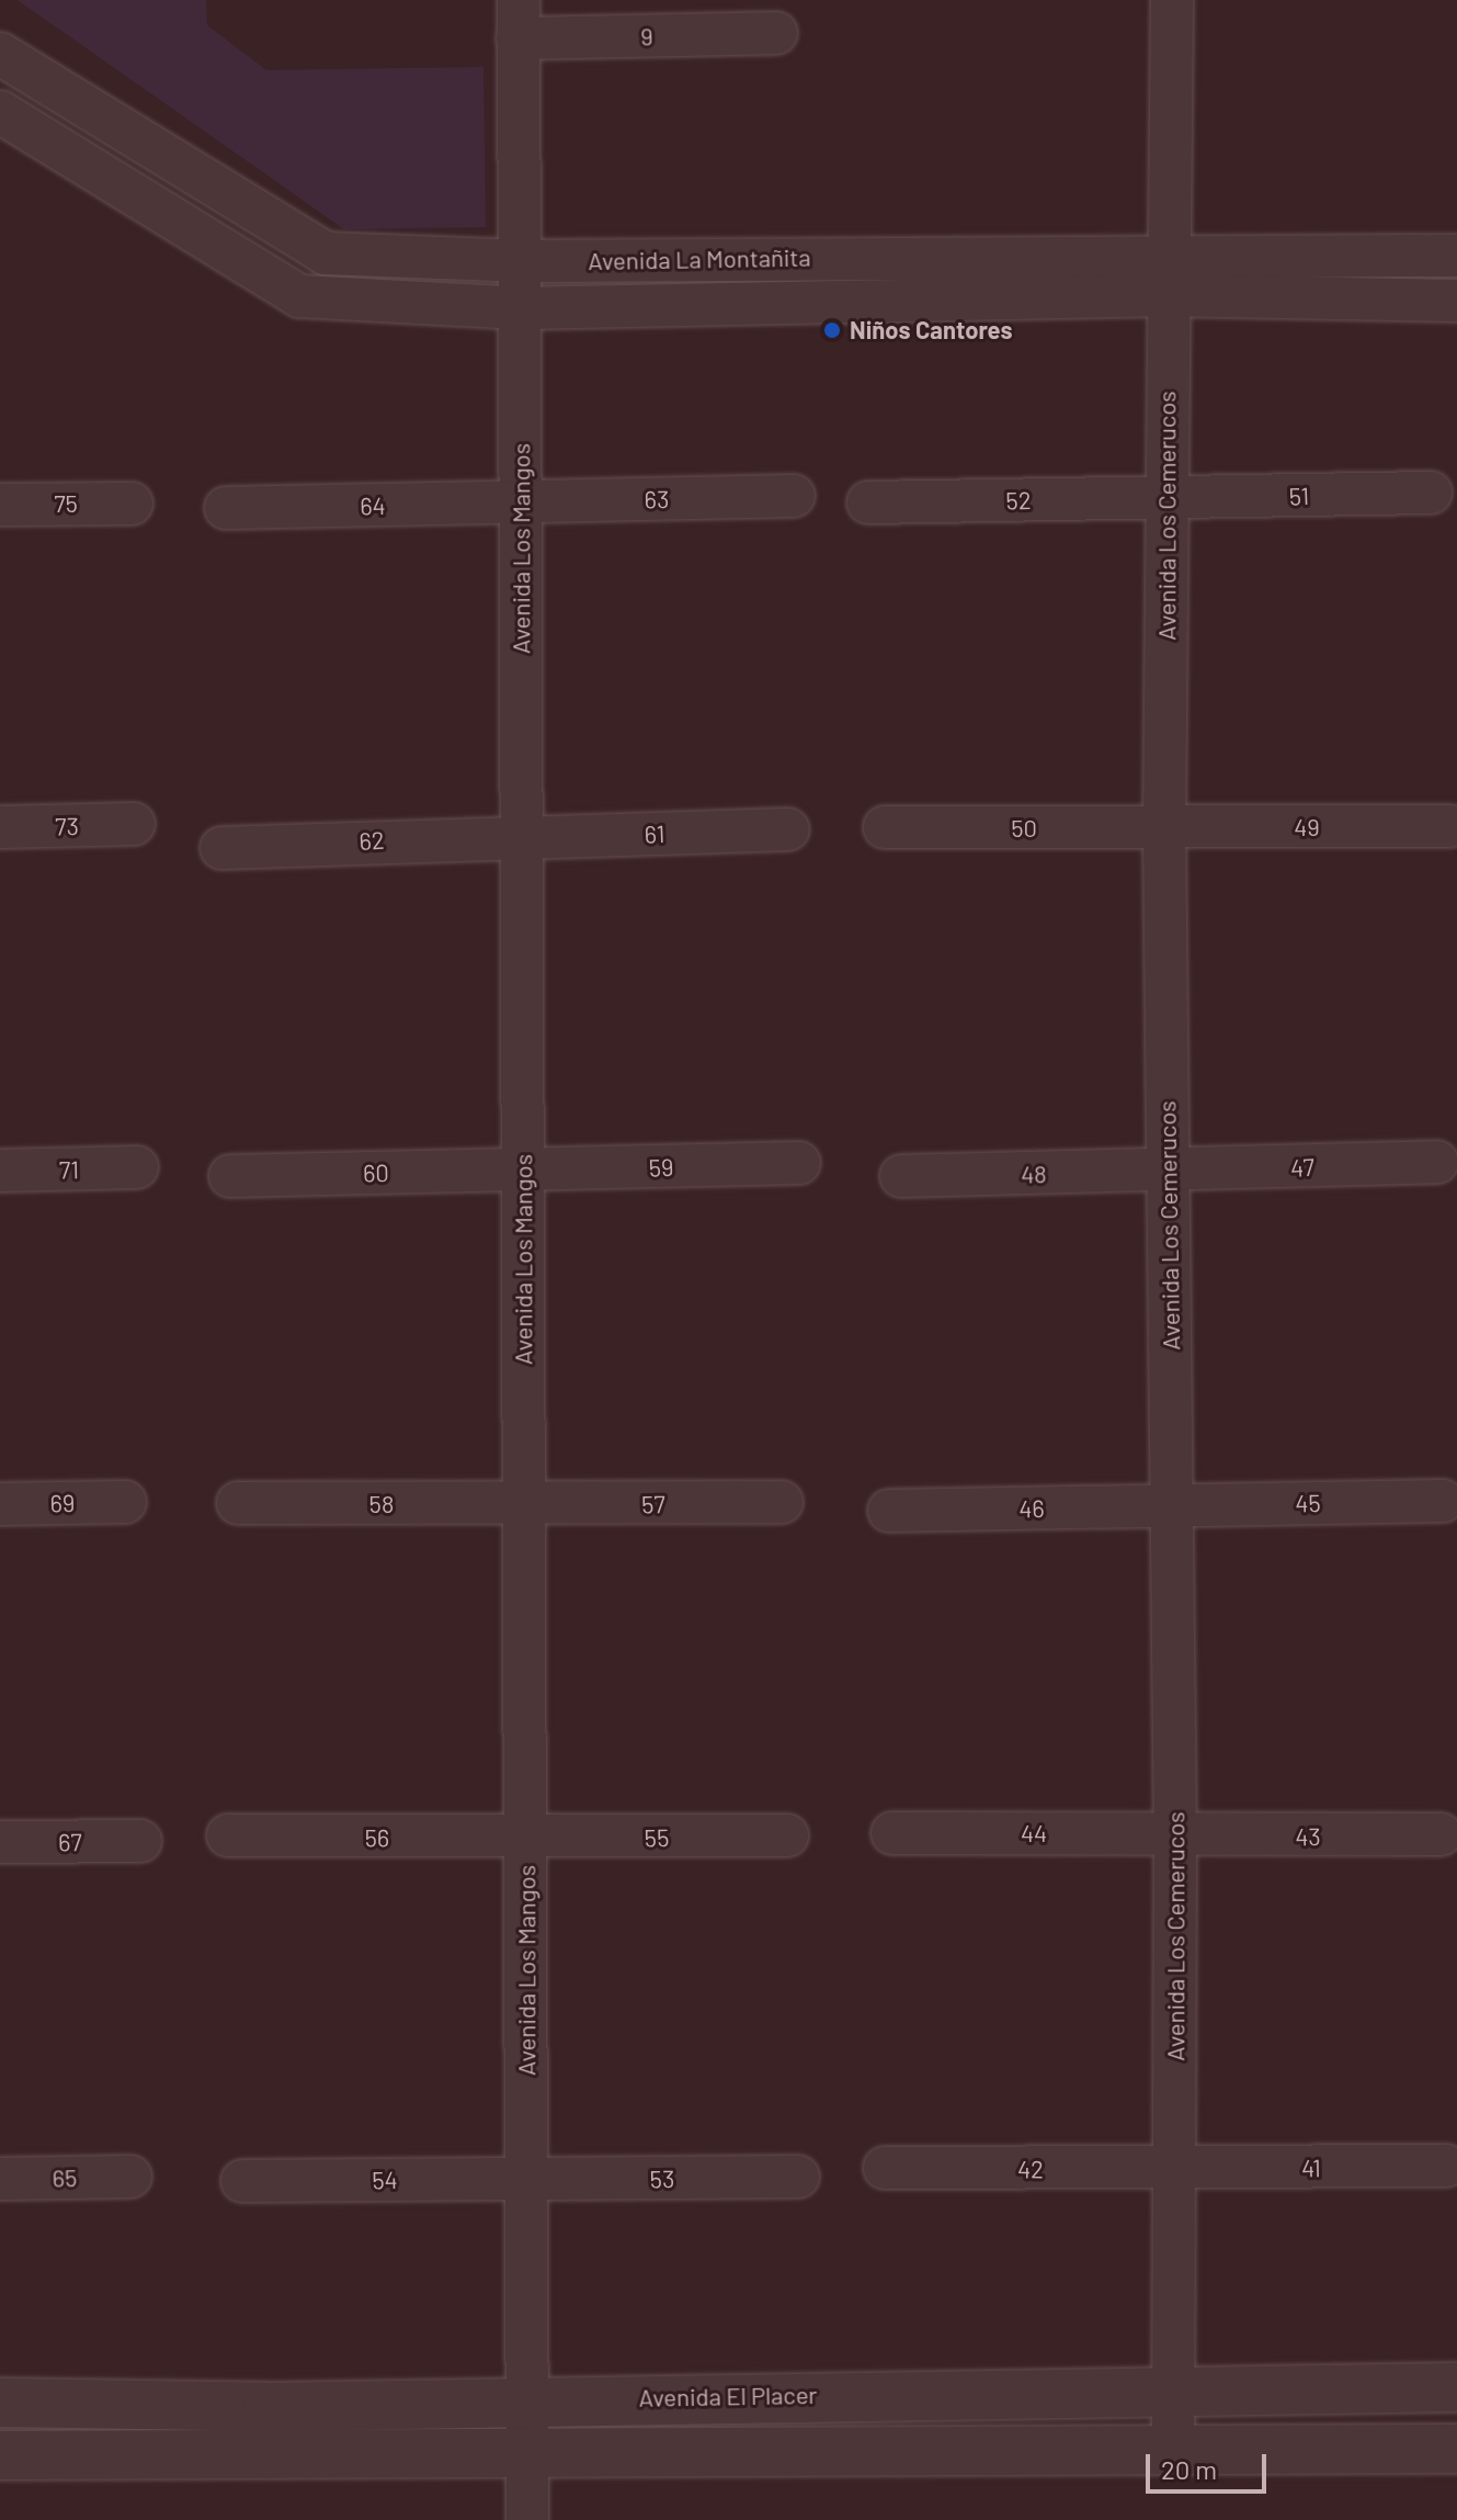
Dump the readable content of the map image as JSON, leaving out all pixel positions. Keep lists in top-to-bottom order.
{
  "streets": {
    "street": [
      "9",
      "Avenida La Montañita",
      "51",
      "63",
      "52",
      "75",
      "64",
      "Avenida Los Cemerucos",
      "Avenida Los Mangos",
      "73",
      "49",
      "50",
      "61",
      "62",
      "59",
      "47",
      "71",
      "60",
      "48",
      "69",
      "45",
      "58",
      "57",
      "46",
      "44",
      "43",
      "56",
      "55",
      "67",
      "41",
      "42",
      "65",
      "53",
      "54",
      "Avenida El Placer"
    ]
  },
  "crossings": [
    ["9", "Avenida Los Mangos"],
    ["Avenida La Montañita", "Avenida Los Cemerucos"],
    ["Avenida La Montañita", "Avenida Los Mangos"],
    ["51", "52"],
    ["51", "Avenida Los Cemerucos"],
    ["63", "64"],
    ["63", "Avenida Los Mangos"],
    ["52", "Avenida Los Cemerucos"],
    ["64", "Avenida Los Mangos"],
    ["Avenida Los Cemerucos", "49"],
    ["Avenida Los Cemerucos", "50"],
    ["Avenida Los Cemerucos", "47"],
    ["Avenida Los Cemerucos", "48"],
    ["Avenida Los Cemerucos", "45"],
    ["Avenida Los Cemerucos", "46"],
    ["Avenida Los Cemerucos", "44"],
    ["Avenida Los Cemerucos", "43"],
    ["Avenida Los Cemerucos", "41"],
    ["Avenida Los Cemerucos", "42"],
    ["Avenida Los Cemerucos", "Avenida El Placer"],
    ["Avenida Los Mangos", "61"],
    ["Avenida Los Mangos", "62"],
    ["Avenida Los Mangos", "59"],
    ["Avenida Los Mangos", "60"],
    ["Avenida Los Mangos", "58"],
    ["Avenida Los Mangos", "57"],
    ["Avenida Los Mangos", "56"],
    ["Avenida Los Mangos", "55"],
    ["Avenida Los Mangos", "53"],
    ["Avenida Los Mangos", "54"],
    ["Avenida Los Mangos", "Avenida El Placer"],
    ["49", "50"],
    ["61", "62"],
    ["59", "60"],
    ["47", "48"],
    ["45", "46"],
    ["58", "57"],
    ["44", "43"],
    ["56", "55"],
    ["41", "42"],
    ["53", "54"]
  ],
  "places": ["Niños Cantores"],
  "scale_bar": "20 m"
}
